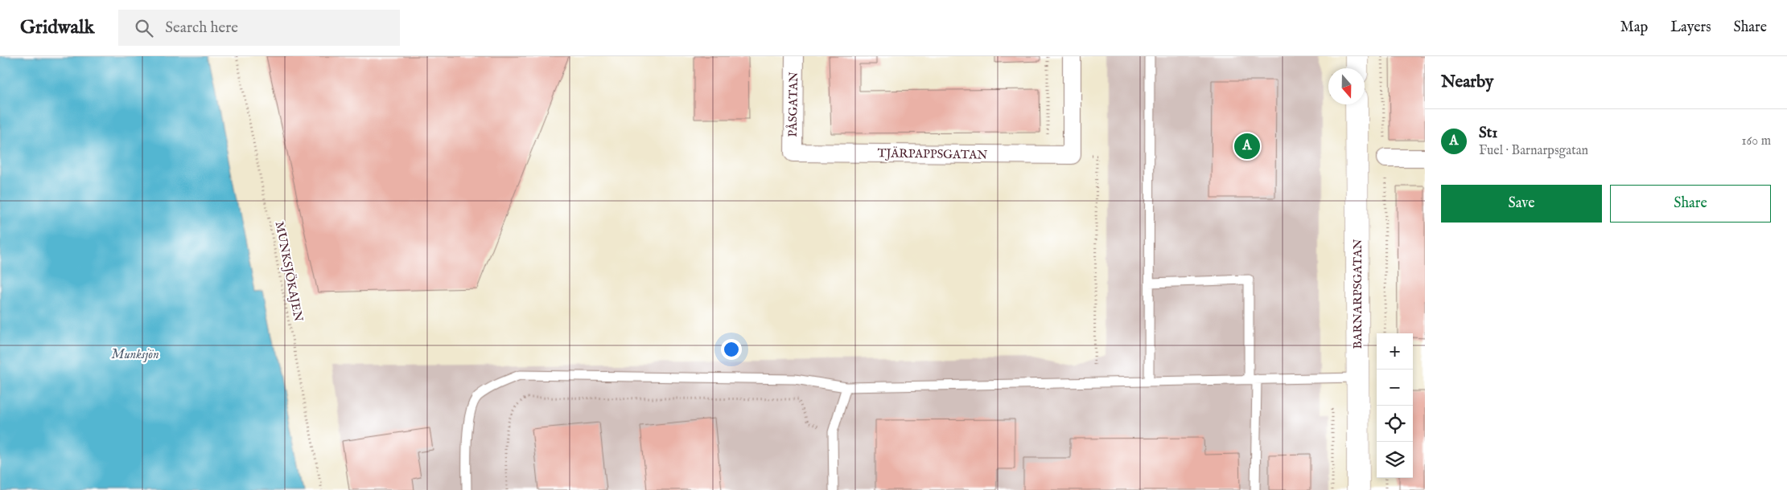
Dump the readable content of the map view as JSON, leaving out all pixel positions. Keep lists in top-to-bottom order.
{
  "streets": {
    "main road": ["BARNARPSGATAN"],
    "street": ["PÅSGATAN", "TJÄRPAPPSGATAN"],
    "path": ["MUNKSJÖKAJEN"]
  },
  "crossings": [
    ["PÅSGATAN", "TJÄRPAPPSGATAN"]
  ],
  "water": ["Munksjön"],
  "north": "bottom",
  "page": {
    "header": "Gridwalk",
    "search": "Search here",
    "nav": ["Map", "Layers", "Share"],
    "heading": "Nearby",
    "list": [
      {
        "mark": "A",
        "name": "St1",
        "note": "Fuel · Barnarpsgatan",
        "value": "160 m"
      }
    ],
    "pins": "A",
    "buttons": ["Save", "Share"],
    "map_buttons": ["+", "−"]
  }
}
